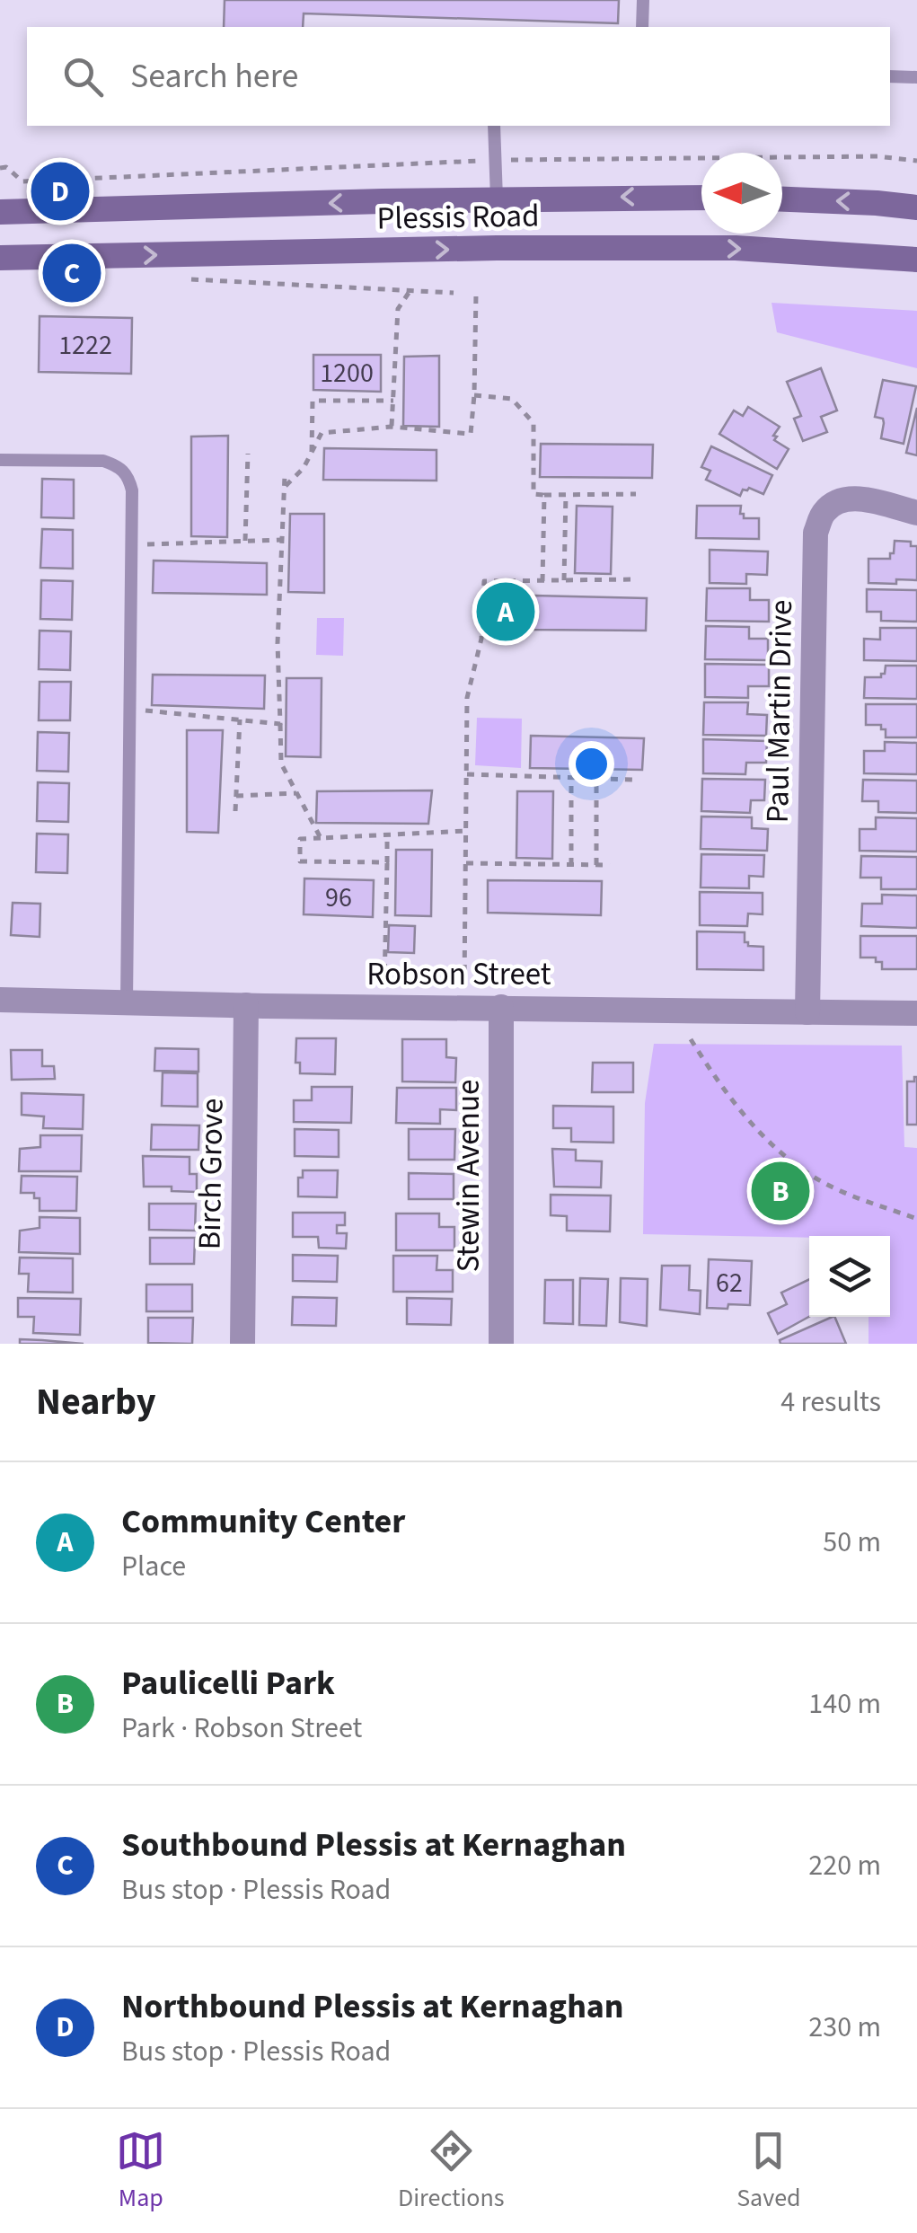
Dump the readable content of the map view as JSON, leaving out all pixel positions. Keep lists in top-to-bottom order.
{
  "streets": {
    "main road": ["Plessis Road"],
    "street": [
      "Paul Martin Drive",
      "Robson Street",
      "Birch Grove",
      "Stewin Avenue"
    ]
  },
  "crossings": [
    ["Paul Martin Drive", "Robson Street"],
    ["Robson Street", "Birch Grove"],
    ["Robson Street", "Stewin Avenue"]
  ],
  "house_numbers": [
    "1222",
    "1200",
    "96",
    "62"
  ],
  "north": "left",
  "page": {
    "search": "Search here",
    "pins": [
      "D",
      "C",
      "A",
      "B"
    ],
    "heading": ["Nearby", "4 results"],
    "list": [
      {
        "mark": "A",
        "name": "Community Center",
        "note": "Place",
        "value": "50 m"
      },
      {
        "mark": "B",
        "name": "Paulicelli Park",
        "note": "Park · Robson Street",
        "value": "140 m"
      },
      {
        "mark": "C",
        "name": "Southbound Plessis at Kernaghan",
        "note": "Bus stop · Plessis Road",
        "value": "220 m"
      },
      {
        "mark": "D",
        "name": "Northbound Plessis at Kernaghan",
        "note": "Bus stop · Plessis Road",
        "value": "230 m"
      }
    ],
    "nav": ["Map", "Directions", "Saved"]
  }
}
